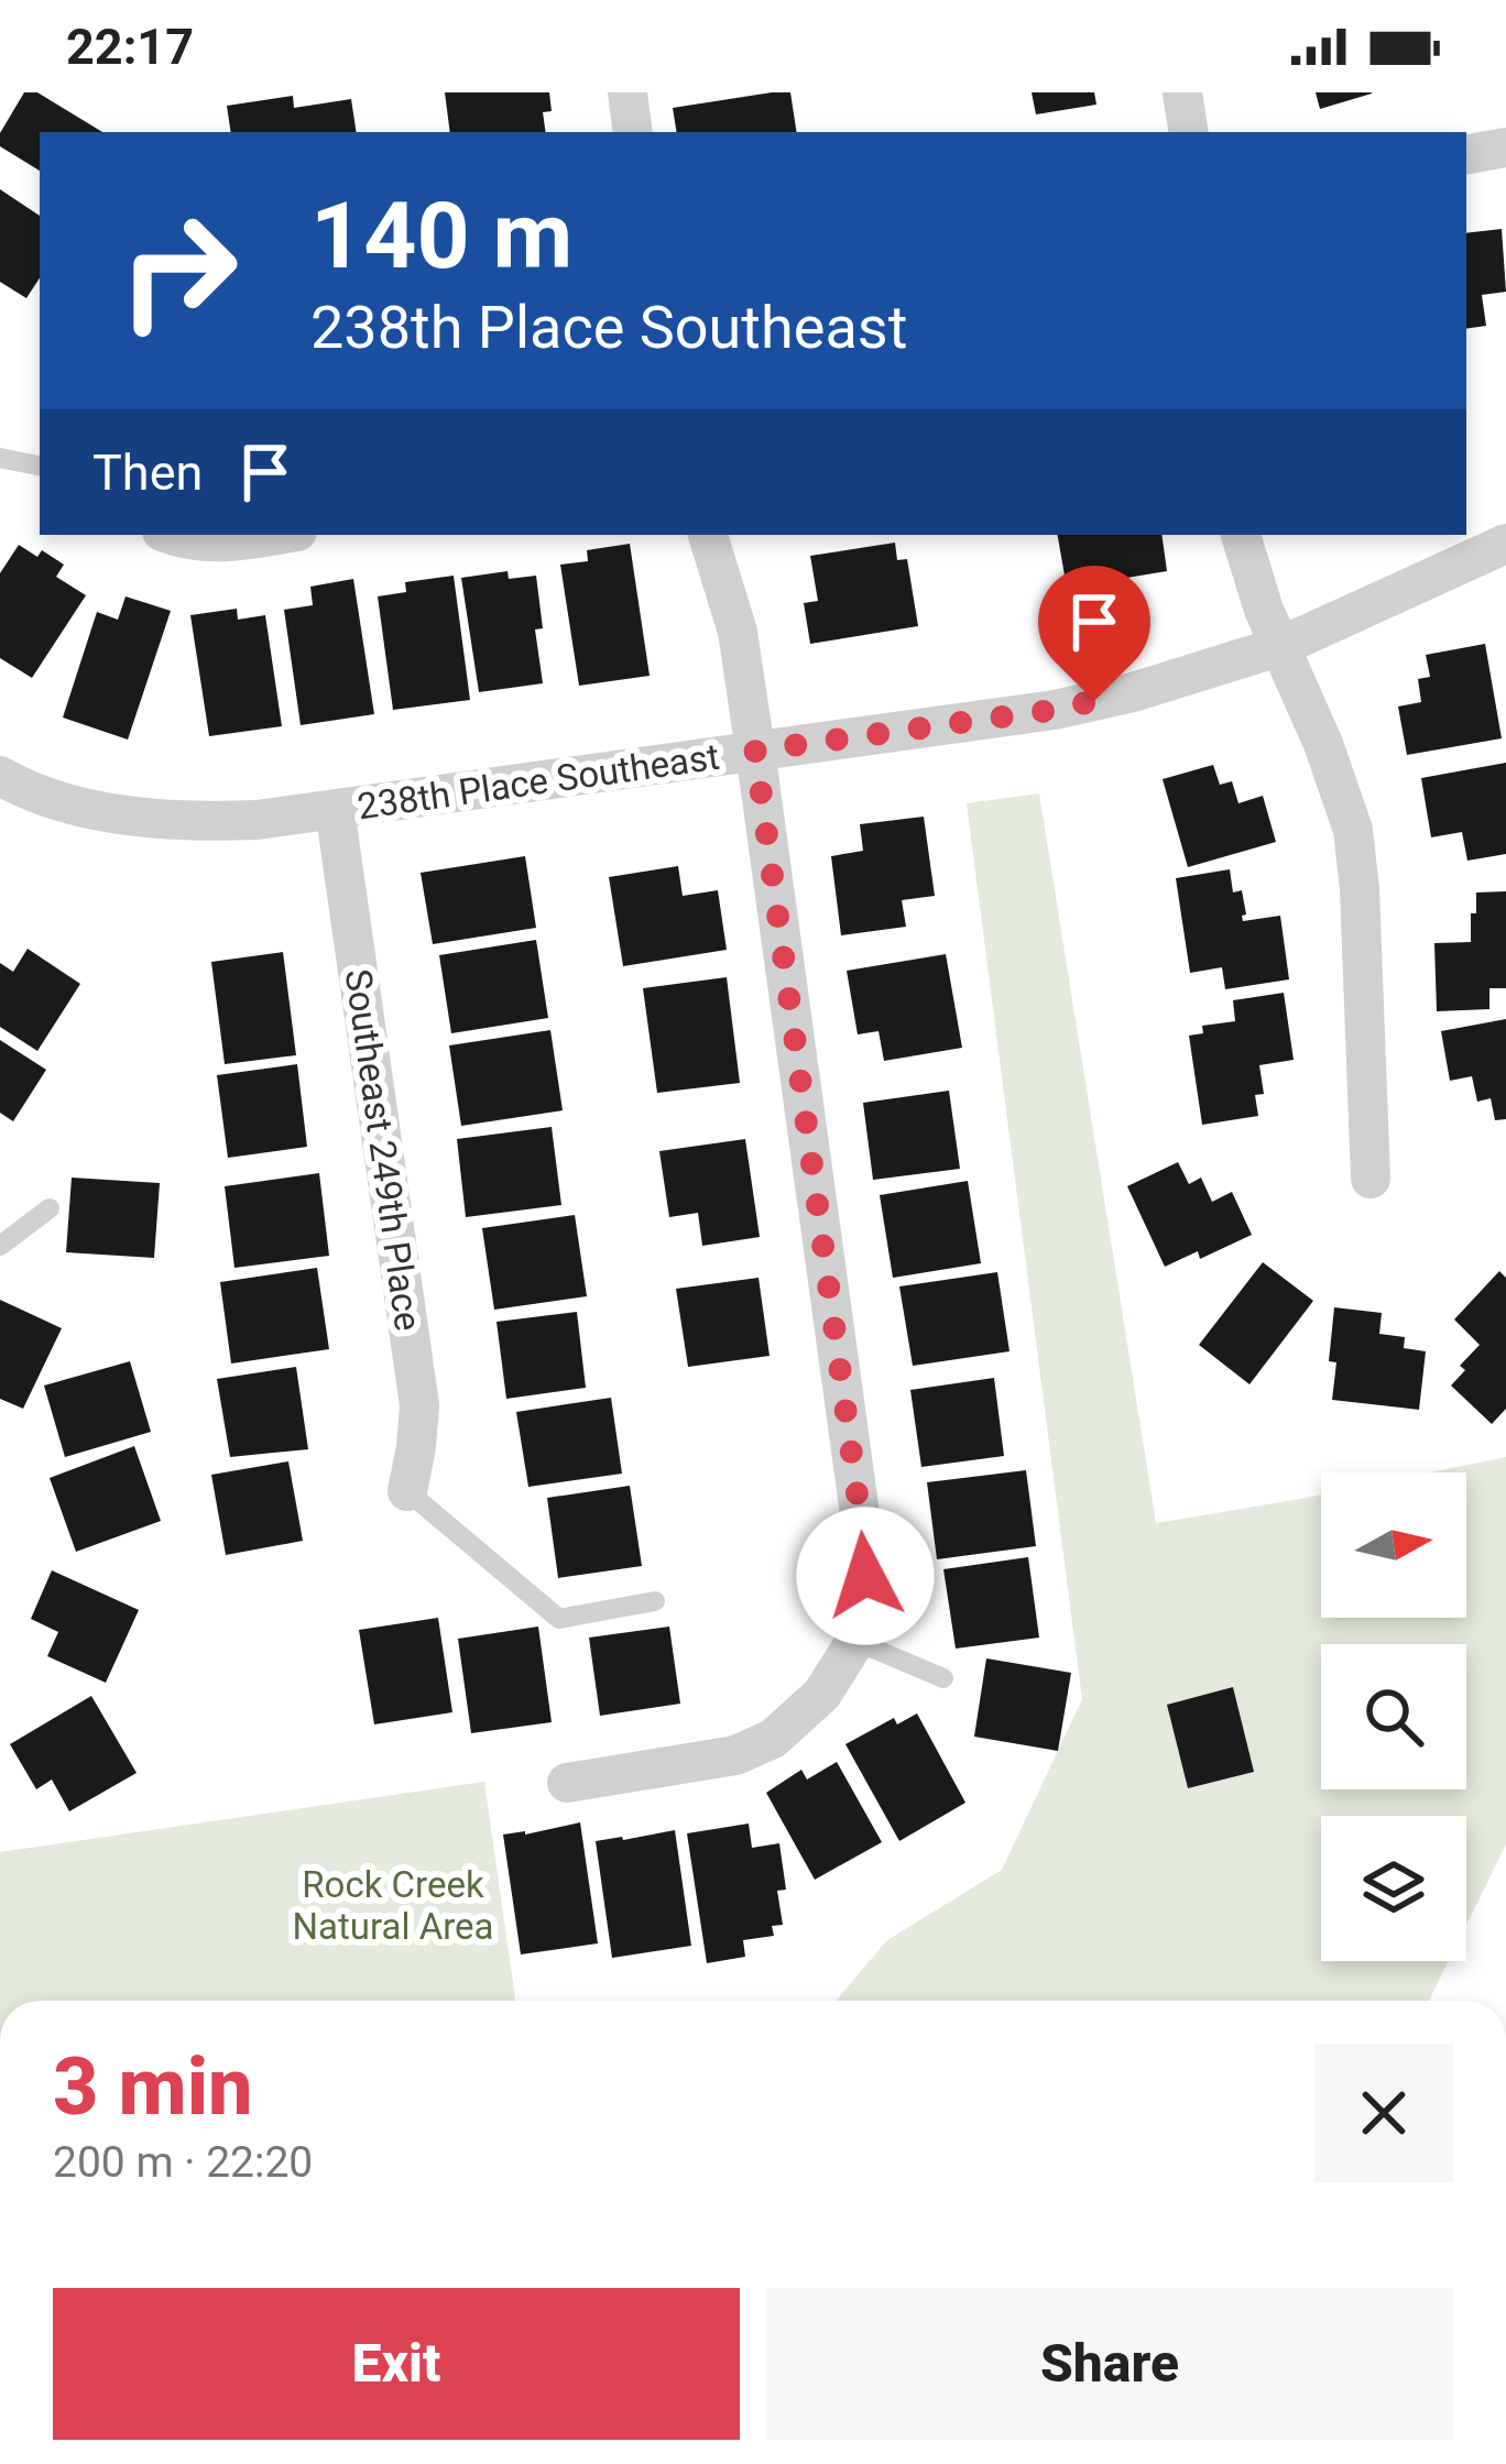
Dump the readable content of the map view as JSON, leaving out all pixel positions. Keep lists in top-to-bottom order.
{
  "streets": {
    "street": ["238th Place Southeast", "Southeast 249th Place"]
  },
  "crossings": [
    ["238th Place Southeast", "Southeast 249th Place"]
  ],
  "parks": ["Rock Creek Natural Area"],
  "north": "right",
  "page": {
    "status": "22:17",
    "turn": ["140 m", "238th Place Southeast"],
    "then": "Then",
    "heading": ["3 min", "200 m · 22:20"],
    "buttons": ["Exit", "Share"]
  }
}
